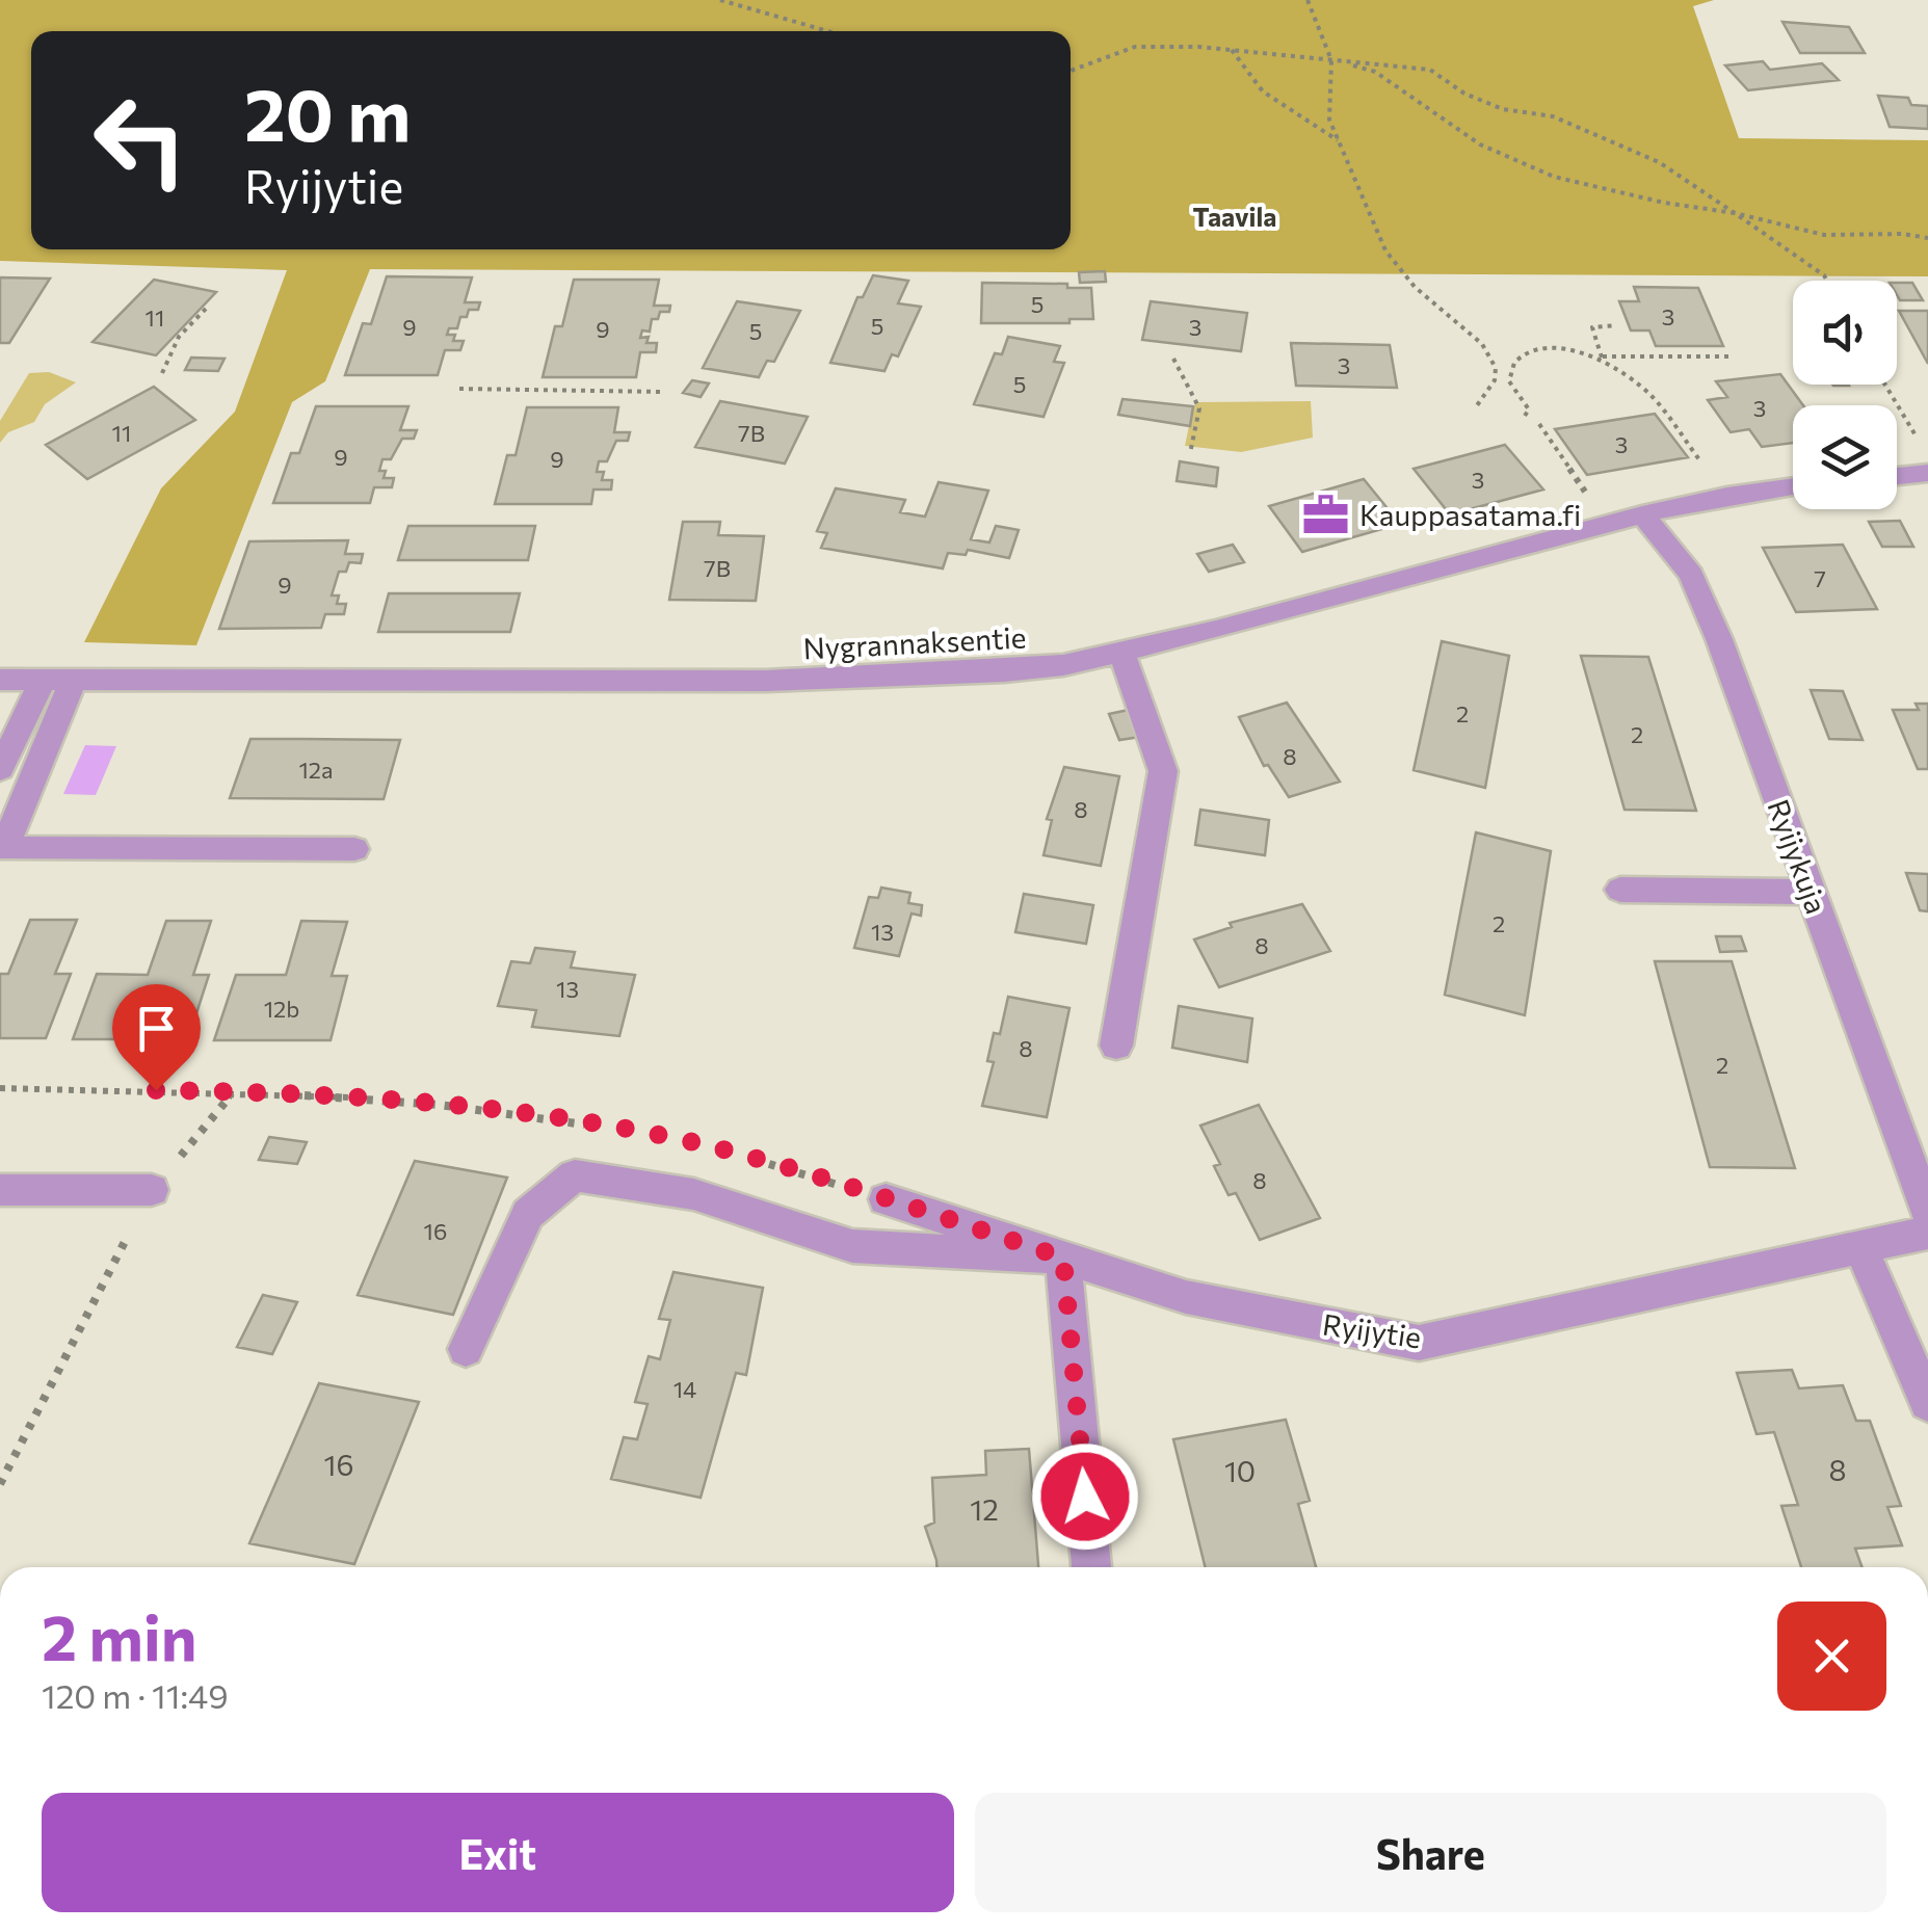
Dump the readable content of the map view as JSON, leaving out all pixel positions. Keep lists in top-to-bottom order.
{
  "streets": {
    "street": ["Nygrannaksentie", "Ryijykuja", "Ryijytie"]
  },
  "crossings": [
    ["Nygrannaksentie", "Ryijykuja"]
  ],
  "districts": ["Taavila"],
  "places": {
    "office": ["Kauppasatama.fi"]
  },
  "house_numbers": [
    "5",
    "3",
    "11",
    "5",
    "9",
    "3",
    "9",
    "5",
    "3",
    "5",
    "3",
    "11",
    "7B",
    "3",
    "9",
    "9",
    "3",
    "7B",
    "7",
    "9",
    "2",
    "2",
    "8",
    "12a",
    "8",
    "2",
    "13",
    "8",
    "13",
    "12b",
    "8",
    "2",
    "8",
    "16",
    "14",
    "16",
    "8",
    "10",
    "12"
  ],
  "page": {
    "turn": ["20 m", "Ryijytie"],
    "heading": ["2 min", "120 m · 11:49"],
    "buttons": ["Exit", "Share"]
  }
}
